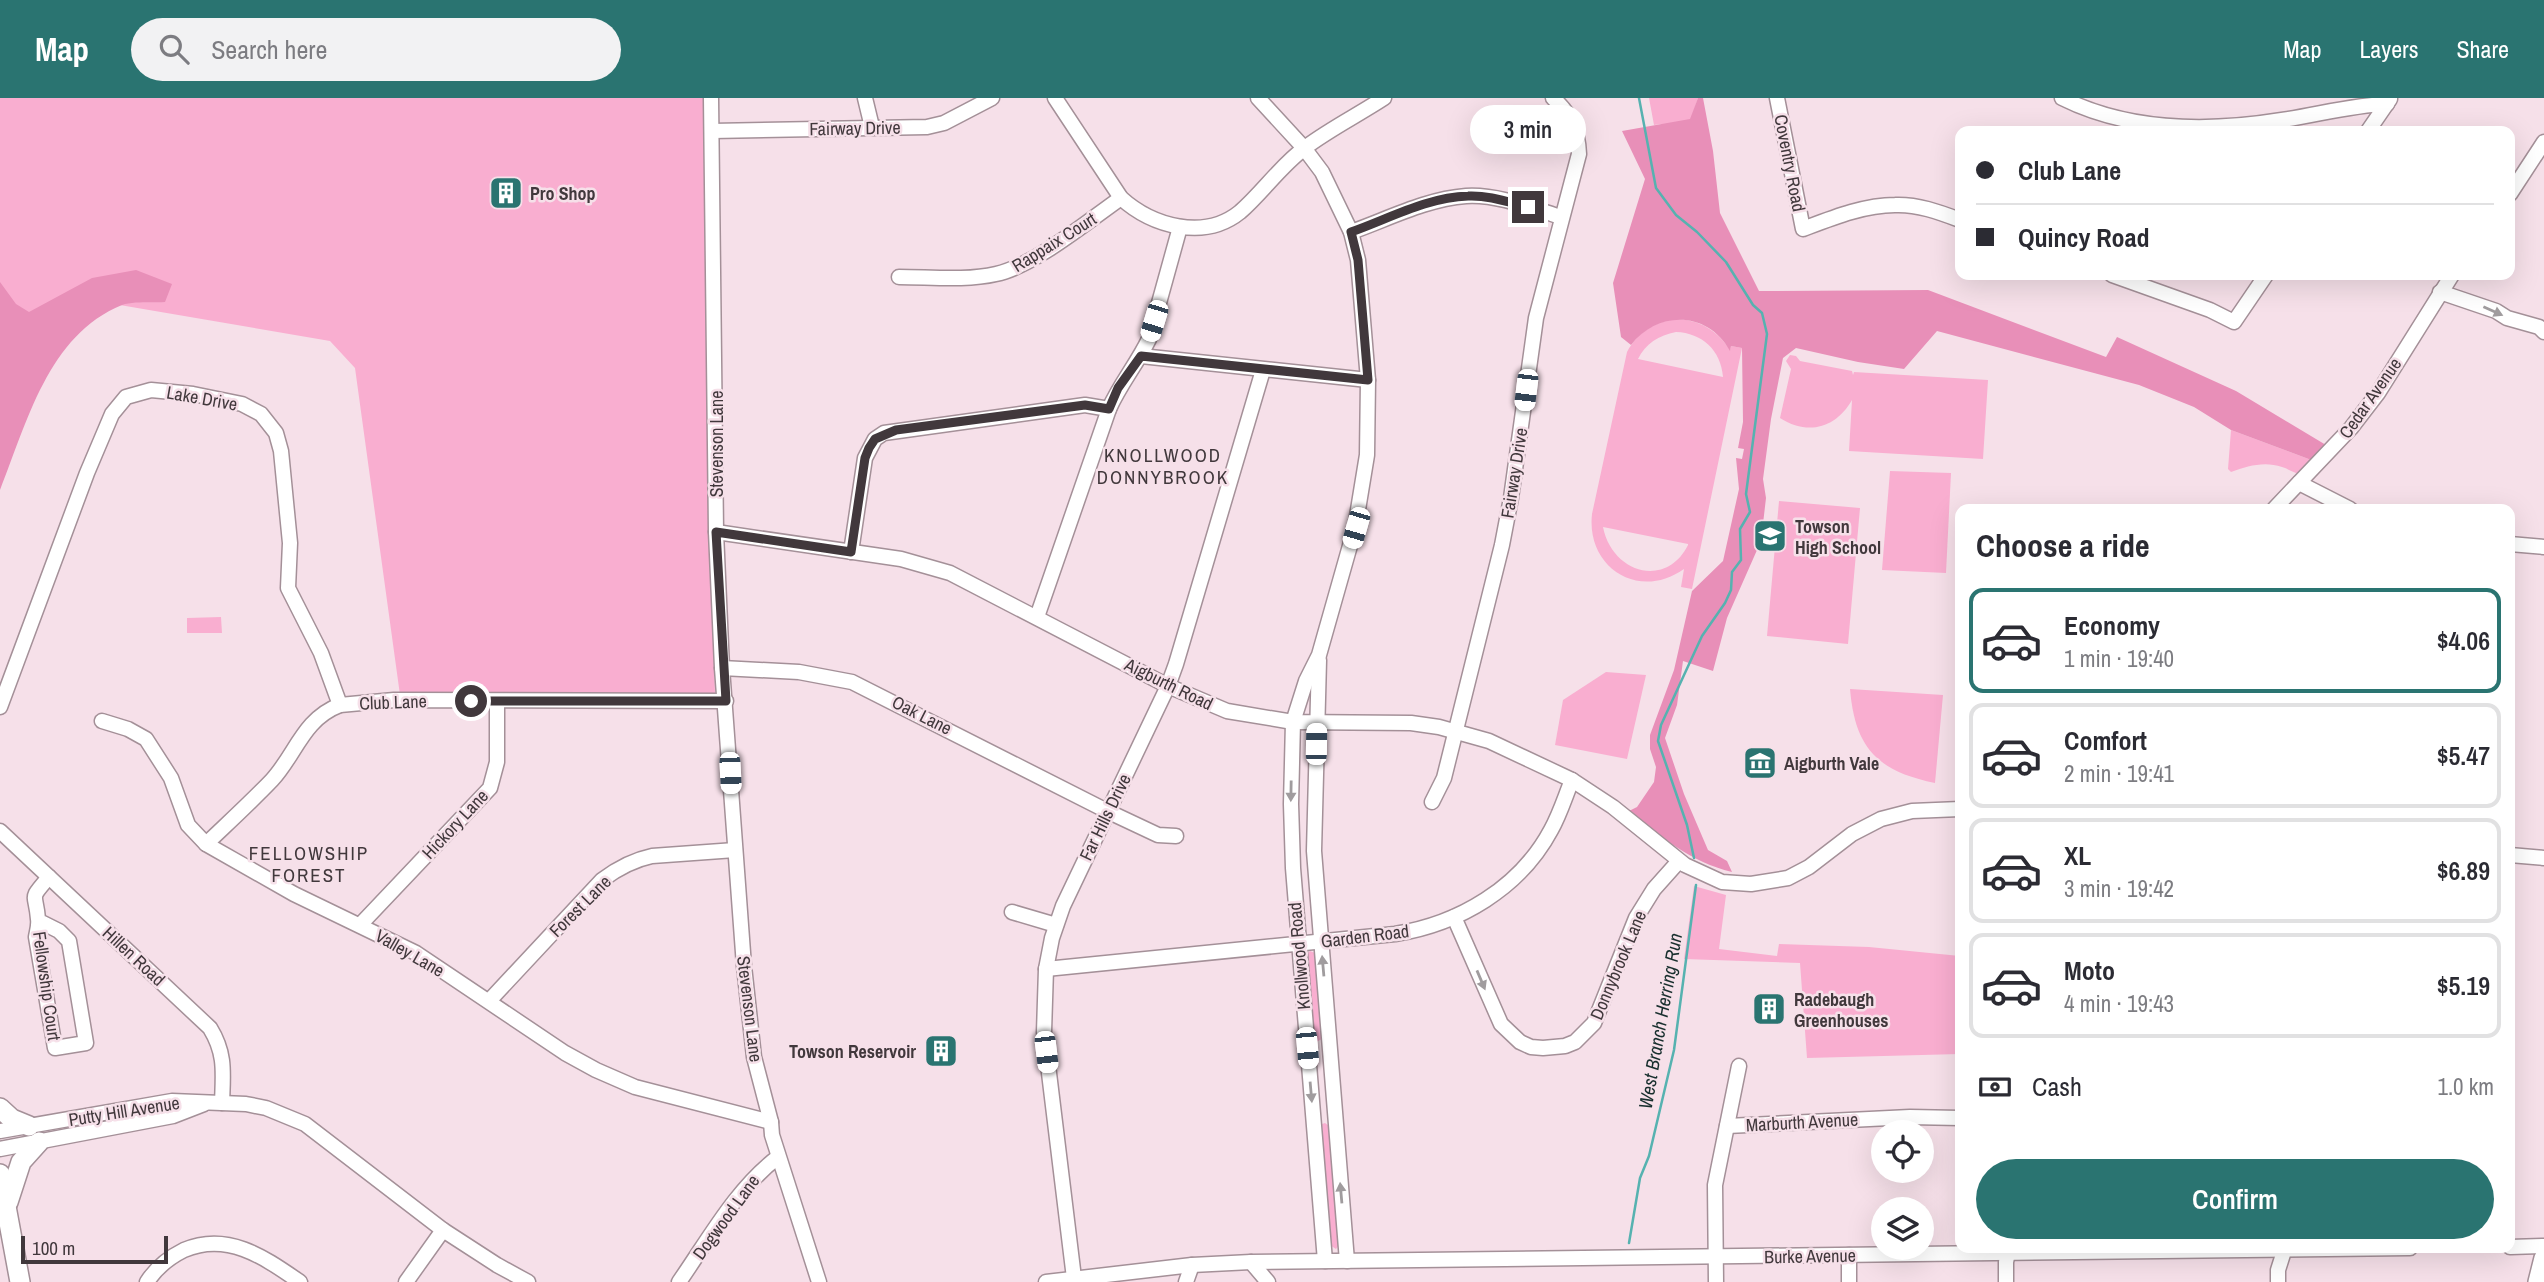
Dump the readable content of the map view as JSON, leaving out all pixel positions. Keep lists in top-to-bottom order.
{
  "streets": {
    "street": [
      "Fairway Drive",
      "Coventry Road",
      "Rappaix Court",
      "Lake Drive",
      "Cedar Avenue",
      "Stevenson Lane",
      "Aigburth Road",
      "Club Lane",
      "Oak Lane",
      "Far Hills Drive",
      "Hickory Lane",
      "Forest Lane",
      "Garden Road",
      "Valley Lane",
      "Hillen Road",
      "Knollwood Road",
      "Donnybrook Lane",
      "Fellowship Court",
      "Putty Hill Avenue",
      "Marburth Avenue",
      "Dogwood Lane",
      "Burke Avenue"
    ]
  },
  "crossings": [
    ["Fairway Drive", "Stevenson Lane"],
    ["Fairway Drive", "Aigburth Road"],
    ["Lake Drive", "Club Lane"],
    ["Stevenson Lane", "Aigburth Road"],
    ["Stevenson Lane", "Club Lane"],
    ["Stevenson Lane", "Oak Lane"],
    ["Stevenson Lane", "Forest Lane"],
    ["Stevenson Lane", "Valley Lane"],
    ["Stevenson Lane", "Dogwood Lane"],
    ["Aigburth Road", "Far Hills Drive"],
    ["Aigburth Road", "Garden Road"],
    ["Aigburth Road", "Knollwood Road"],
    ["Aigburth Road", "Donnybrook Lane"],
    ["Club Lane", "Hickory Lane"],
    ["Club Lane", "Valley Lane"],
    ["Oak Lane", "Far Hills Drive"],
    ["Far Hills Drive", "Garden Road"],
    ["Hickory Lane", "Valley Lane"],
    ["Forest Lane", "Valley Lane"],
    ["Garden Road", "Knollwood Road"],
    ["Garden Road", "Donnybrook Lane"],
    ["Hillen Road", "Fellowship Court"],
    ["Hillen Road", "Putty Hill Avenue"],
    ["Knollwood Road", "Burke Avenue"]
  ],
  "districts": ["KNOLLWOOD DONNYBROOK", "FELLOWSHIP FOREST"],
  "water": ["West Branch Herring Run"],
  "places": {
    "building": ["Pro Shop", "Radebaugh Greenhouses", "Towson Reservoir"],
    "school or university": ["Towson High School"],
    "museum": ["Aigburth Vale"]
  },
  "scale_bar": "100 m",
  "page": {
    "header": "Map",
    "search": "Search here",
    "nav": ["Map", "Layers", "Share"],
    "bubble": "3 min",
    "banner": ["Club Lane", "Quincy Road"],
    "heading": "Choose a ride",
    "list": [
      {
        "name": "Economy",
        "note": "1 min · 19:40",
        "value": "$4.06"
      },
      {
        "name": "Comfort",
        "note": "2 min · 19:41",
        "value": "$5.47"
      },
      {
        "name": "XL",
        "note": "3 min · 19:42",
        "value": "$6.89"
      },
      {
        "name": "Moto",
        "note": "4 min · 19:43",
        "value": "$5.19"
      }
    ],
    "pay": ["Cash", "1.0 km"],
    "buttons": "Confirm",
    "scale": "100 m"
  }
}
